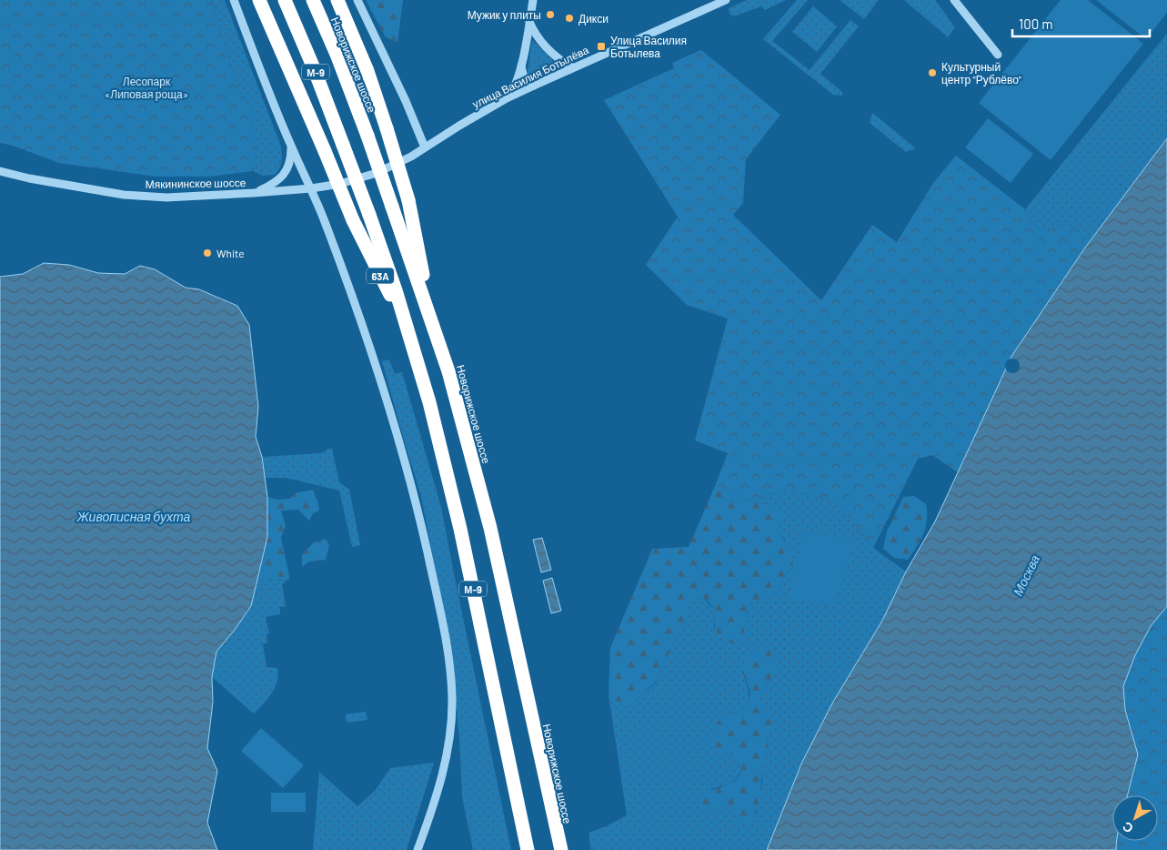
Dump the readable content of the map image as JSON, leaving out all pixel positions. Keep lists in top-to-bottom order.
{
  "streets": {
    "highway": ["Новорижское шоссе", "М-9", "63A"],
    "street": ["улица Василия Ботылёва", "Мякининское шоссе"]
  },
  "crossings": [
    ["М-9", "63A"],
    ["улица Василия Ботылёва", "Мякининское шоссе"]
  ],
  "water": ["Живописная бухта", "Москва"],
  "parks": ["Лесопарк «Липовая роща»"],
  "places": {
    "other": [
      "Мужик у плиты",
      "Дикси",
      "Культурный центр \"Рублёво\"",
      "White"
    ],
    "transit": ["Улица Василия Ботылева"]
  },
  "scale_bar": "100 m",
  "north": "bottom left"
}
